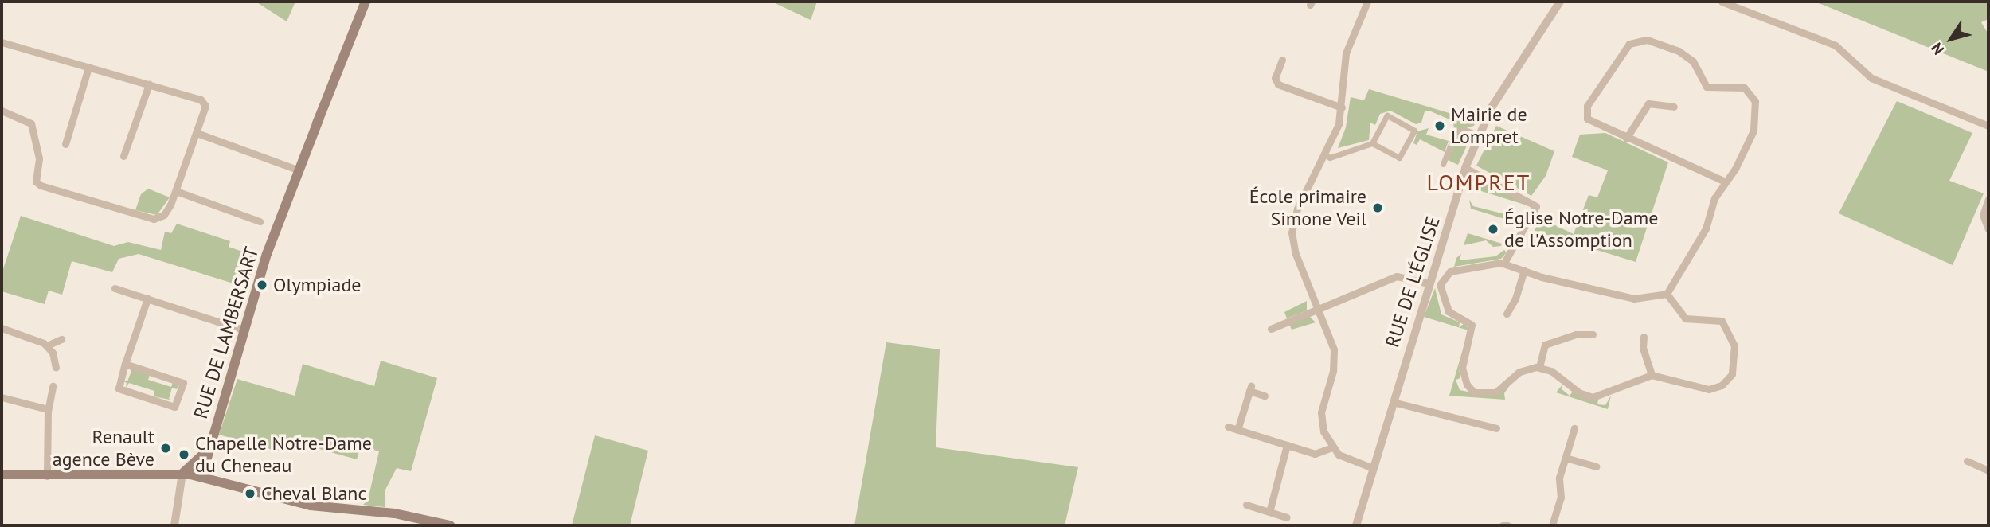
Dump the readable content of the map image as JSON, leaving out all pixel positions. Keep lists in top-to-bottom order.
{
  "streets": {
    "main road": ["RUE DE LAMBERSART"],
    "street": ["RUE DE L'ÉGLISE"]
  },
  "districts": ["LOMPRET"],
  "places": [
    "Mairie de Lompret",
    "École primaire Simone Veil",
    "Église Notre-Dame de l'Assomption",
    "Olympiade",
    "Renault agence Bève",
    "Chapelle Notre-Dame du Cheneau",
    "Cheval Blanc"
  ],
  "north": "bottom left"
}
